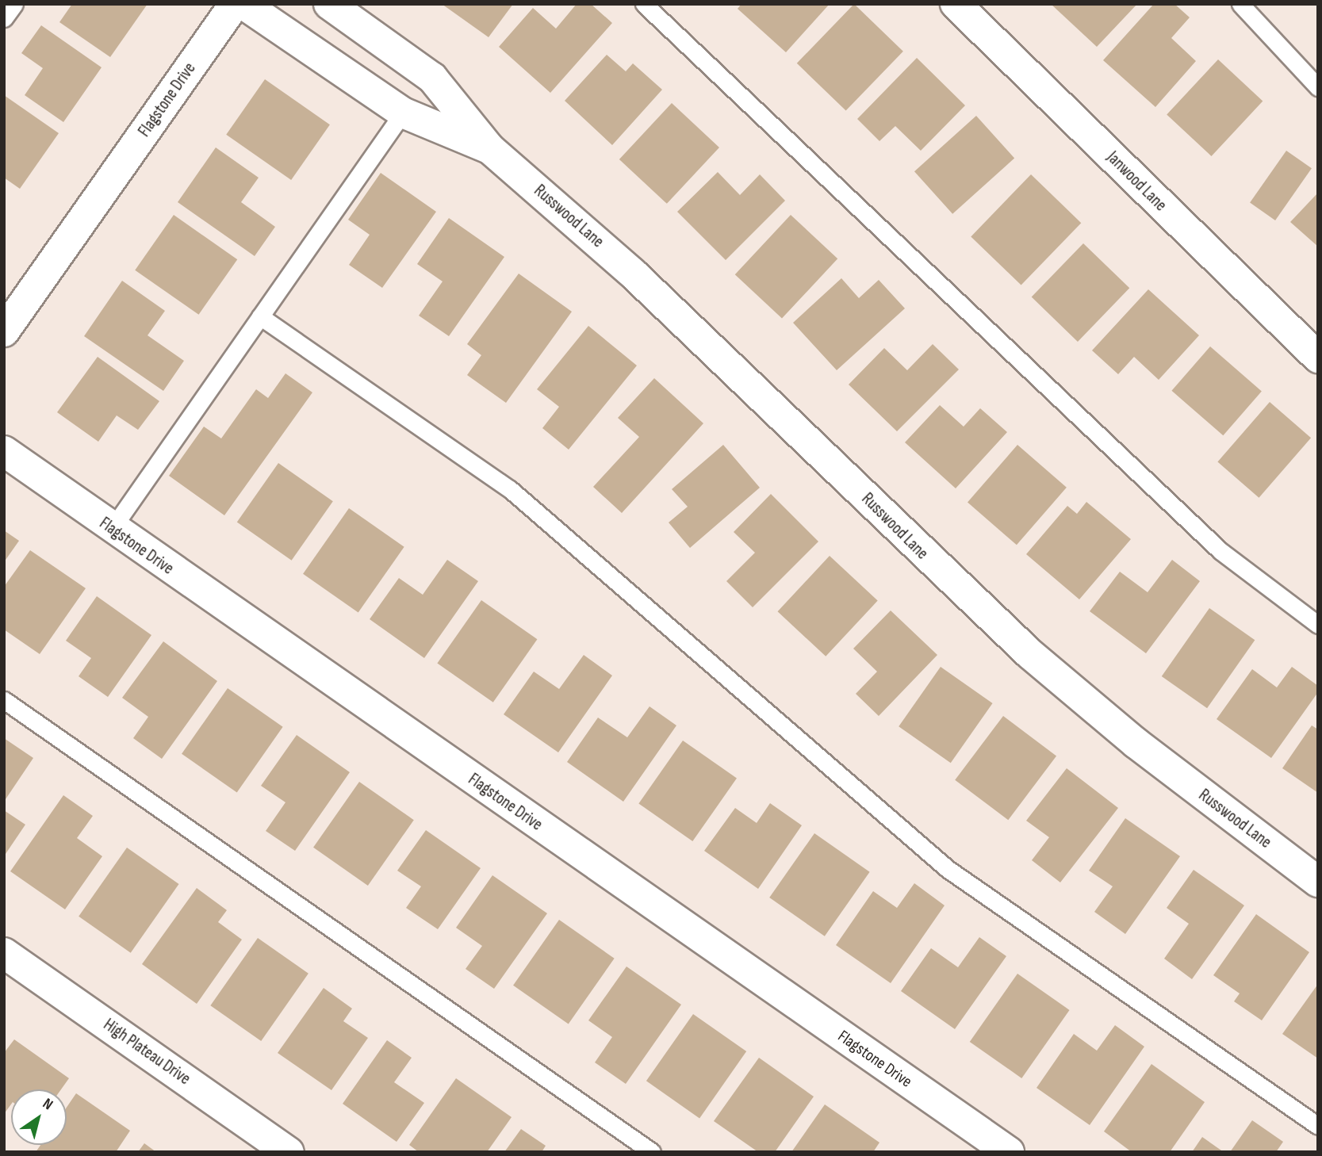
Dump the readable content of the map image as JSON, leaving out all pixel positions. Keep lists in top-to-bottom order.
{
  "streets": {
    "street": [
      "Flagstone Drive",
      "Janwood Lane",
      "Russwood Lane",
      "High Plateau Drive"
    ]
  },
  "north": "top right"
}
